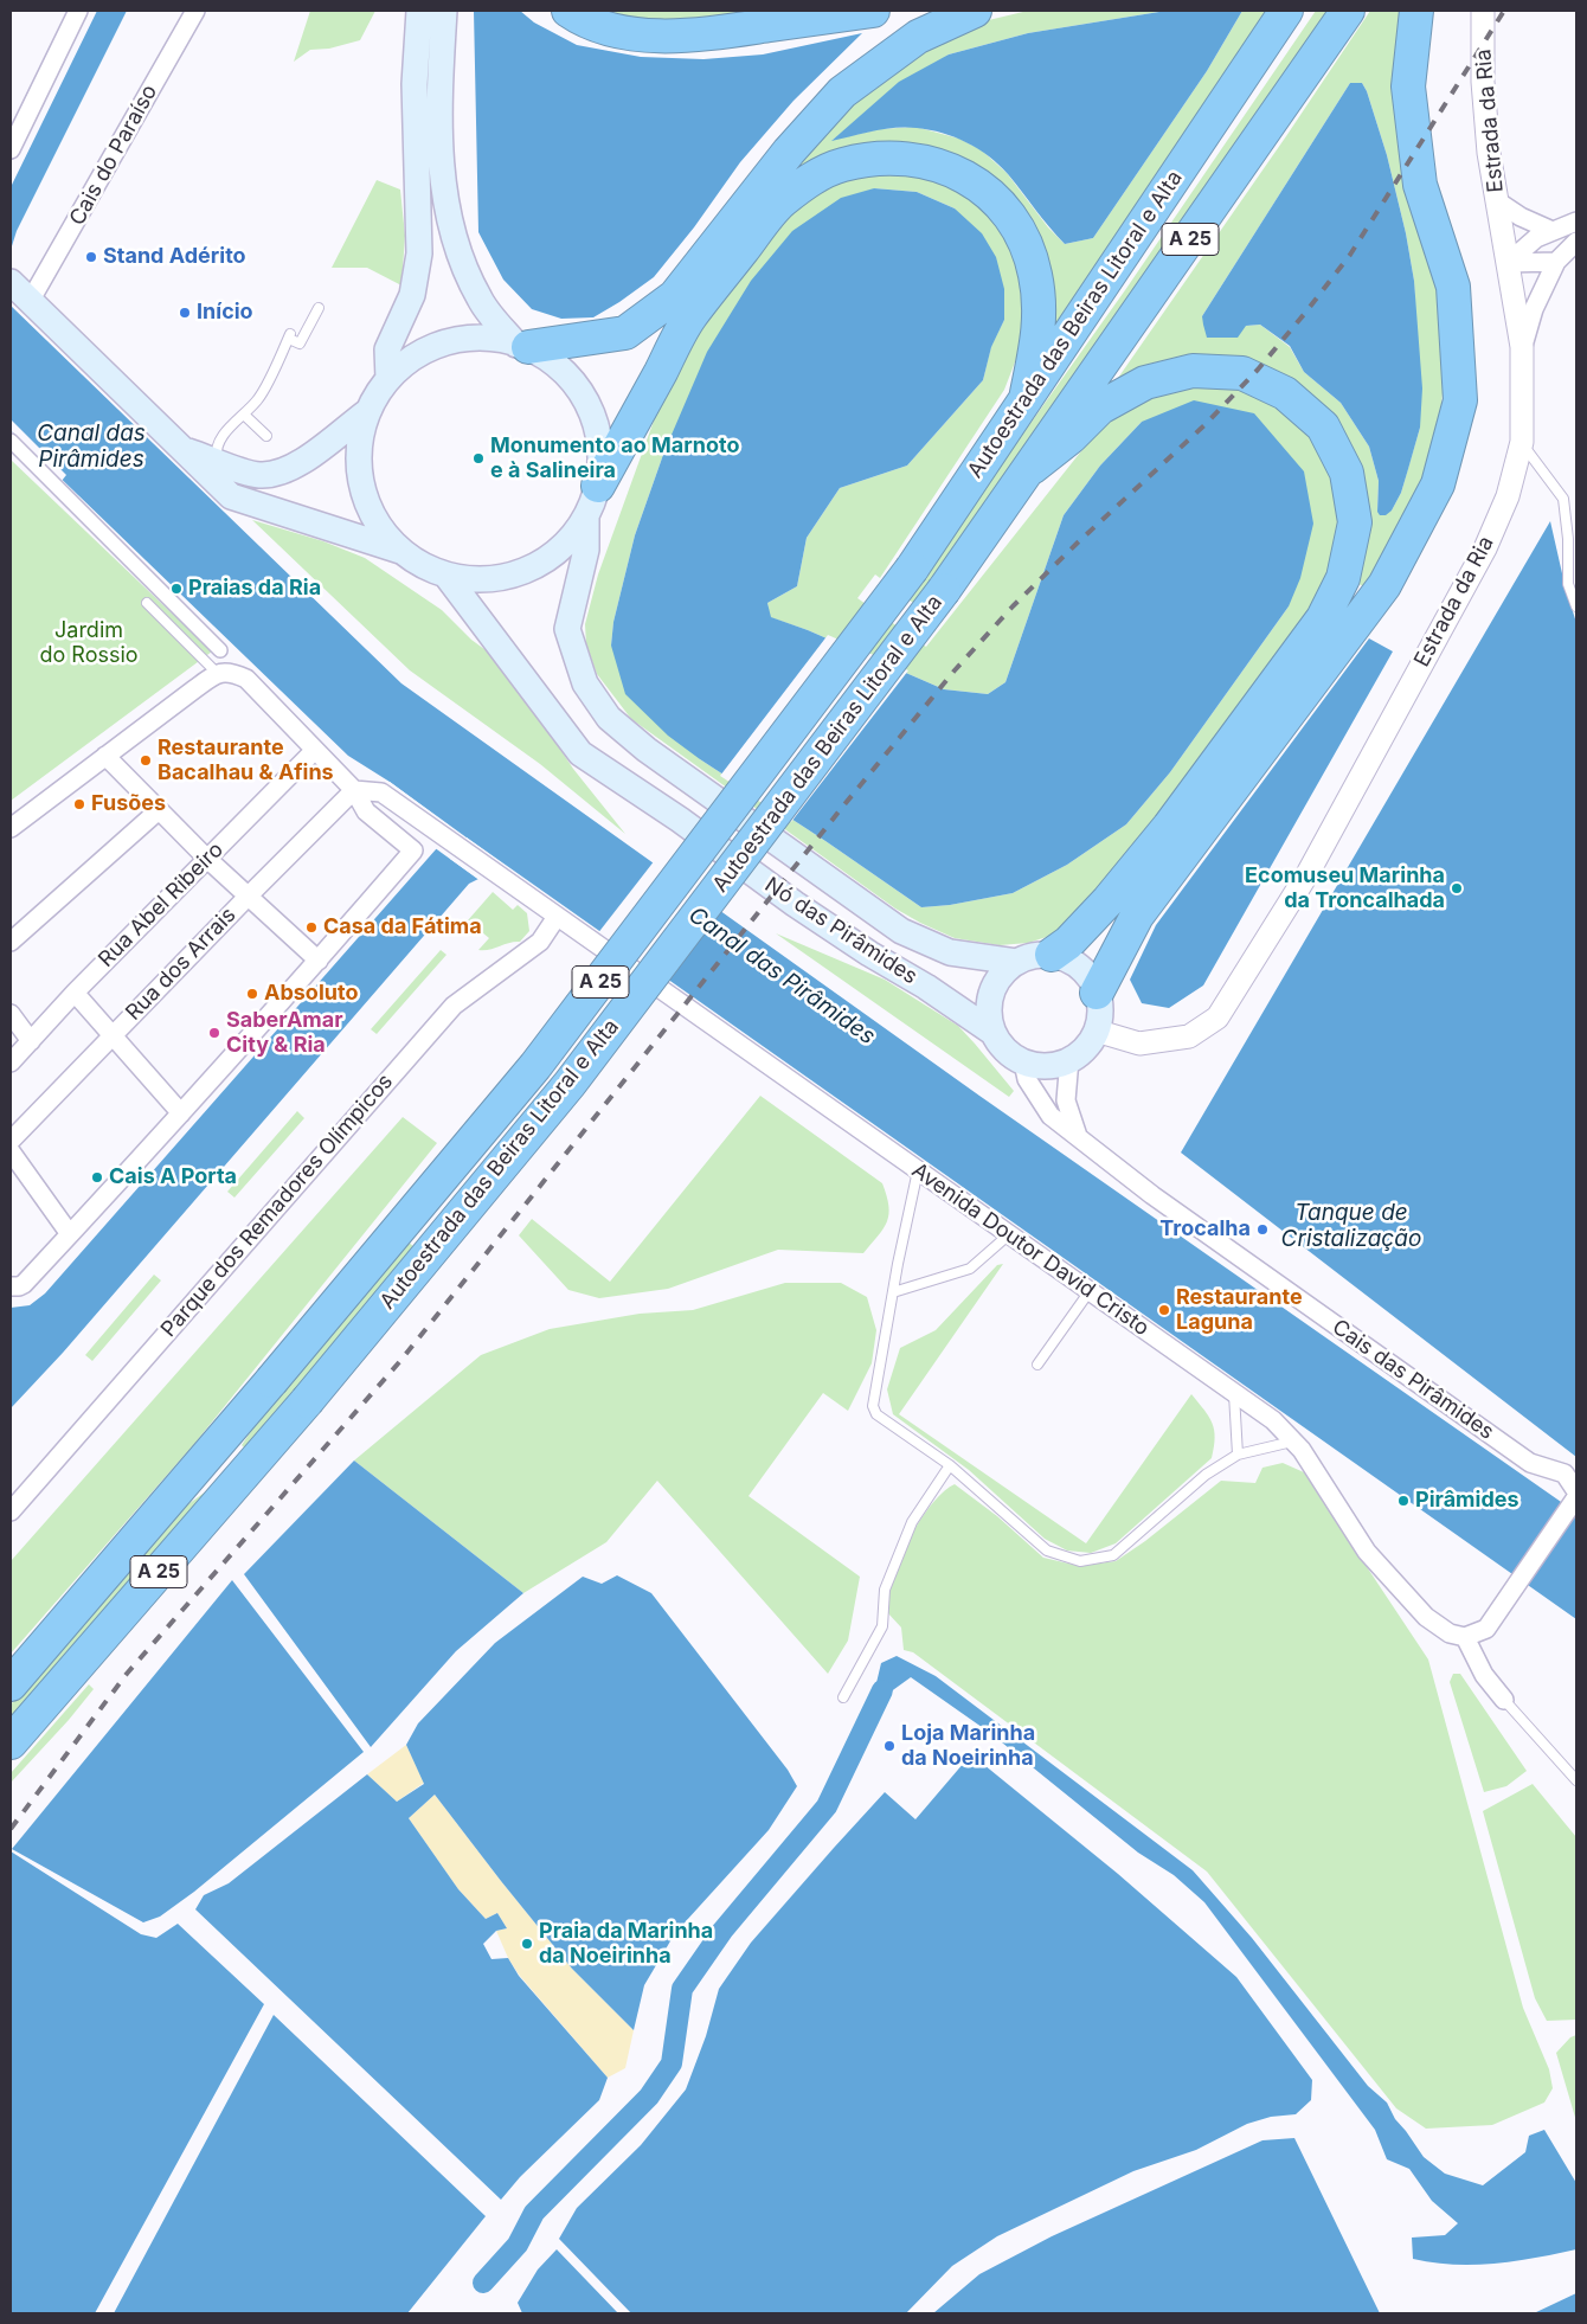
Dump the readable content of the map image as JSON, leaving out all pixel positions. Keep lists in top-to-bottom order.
{
  "streets": {
    "highway": ["A 25", "Autoestrada das Beiras Litoral e Alta"],
    "main road": ["Nó das Pirâmides"],
    "street": [
      "Estrada da Ria",
      "Cais do Paraíso",
      "Rua Abel Ribeiro",
      "Rua dos Arrais",
      "Parque dos Remadores Olímpicos",
      "Avenida Doutor David Cristo",
      "Cais das Pirâmides"
    ]
  },
  "crossings": [
    ["Estrada da Ria", "Nó das Pirâmides"],
    ["Estrada da Ria", "Cais das Pirâmides"],
    ["Nó das Pirâmides", "Cais das Pirâmides"],
    ["Rua dos Arrais", "Avenida Doutor David Cristo"],
    ["Parque dos Remadores Olímpicos", "Avenida Doutor David Cristo"]
  ],
  "water": ["Canal das Pirâmides", "Tanque de Cristalização"],
  "parks": ["Jardim do Rossio"],
  "places": [
    "Stand Adérito",
    "Início",
    "Monumento ao Marnoto e à Salineira",
    "Praias da Ria",
    "Restaurante Bacalhau & Afins",
    "Fusões",
    "Ecomuseu Marinha da Troncalhada",
    "Casa da Fátima",
    "Absoluto",
    "SaberAmar City & Ria",
    "Cais A Porta",
    "Trocalha",
    "Restaurante Laguna",
    "Pirâmides",
    "Loja Marinha da Noeirinha",
    "Praia da Marinha da Noeirinha"
  ]
}
